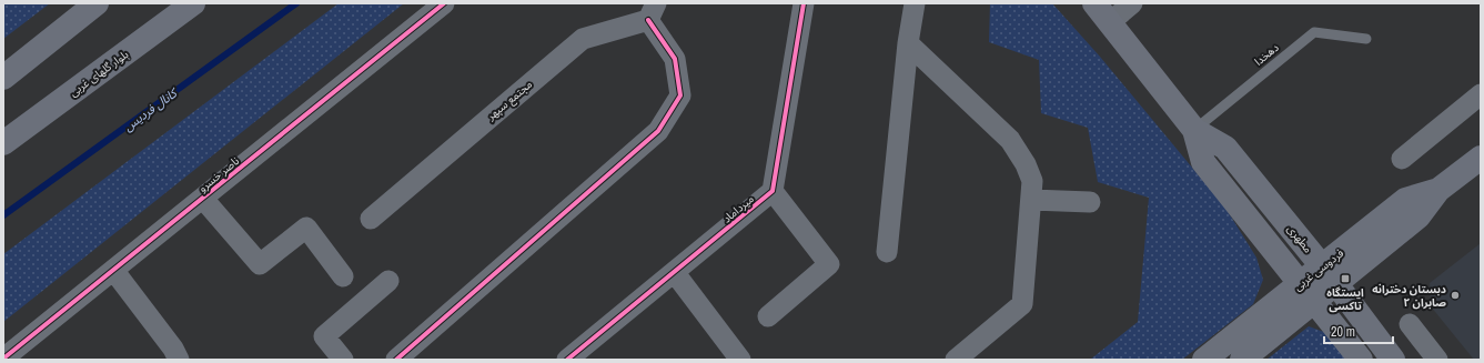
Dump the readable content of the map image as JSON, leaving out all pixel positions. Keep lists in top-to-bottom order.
{
  "streets": {
    "main road": ["بلوار گلهای غربی", "مطهری", "فردوسی غربی"],
    "street": ["مجتمع سپهر", "ناصر خسرو", "میرداماد"],
    "lane": ["دهخدا"]
  },
  "crossings": [
    ["دهخدا", "مطهری"],
    ["مطهری", "فردوسی غربی"]
  ],
  "water": ["کانال فردیس"],
  "places": {
    "transit": ["ایستگاه تاکسی"],
    "other": ["دبستان دخترانه صابران ۲"]
  },
  "scale_bar": "20 m"
}
